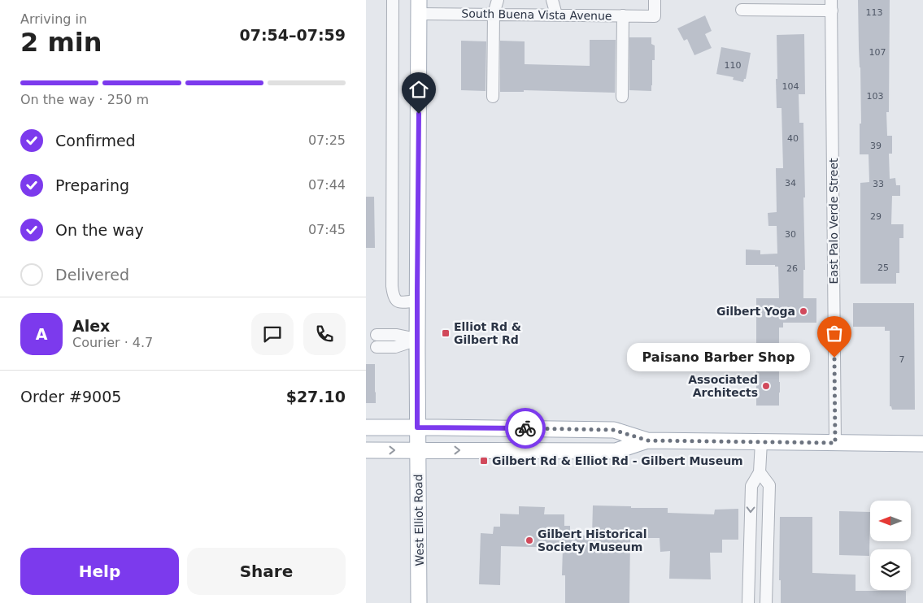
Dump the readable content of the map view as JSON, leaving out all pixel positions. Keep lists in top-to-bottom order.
{
  "streets": {
    "main road": ["West Elliot Road"],
    "street": ["South Buena Vista Avenue", "East Palo Verde Street"]
  },
  "crossings": [
    ["South Buena Vista Avenue", "West Elliot Road"]
  ],
  "places": {
    "other": [
      "Gilbert Yoga",
      "Paisano Barber Shop",
      "Associated Architects",
      "Gilbert Historical Society Museum"
    ],
    "transit": ["Elliot Rd & Gilbert Rd", "Gilbert Rd & Elliot Rd - Gilbert Museum"]
  },
  "house_numbers": [
    "113",
    "107",
    "110",
    "104",
    "103",
    "40",
    "39",
    "34",
    "33",
    "29",
    "30",
    "25",
    "26",
    "7"
  ],
  "north": "left",
  "page": {
    "heading": ["2 min", "Arriving in", "07:54–07:59"],
    "panel": [
      "Alex",
      "Courier · 4.7",
      "Order #9005",
      "$27.10"
    ],
    "bar": "On the way · 250 m",
    "list": [
      ["Confirmed", "07:25"],
      ["Preparing", "07:44"],
      ["On the way", "07:45"],
      "Delivered"
    ],
    "round": "A",
    "bubble": "Paisano Barber Shop",
    "buttons": ["Help", "Share"]
  }
}
